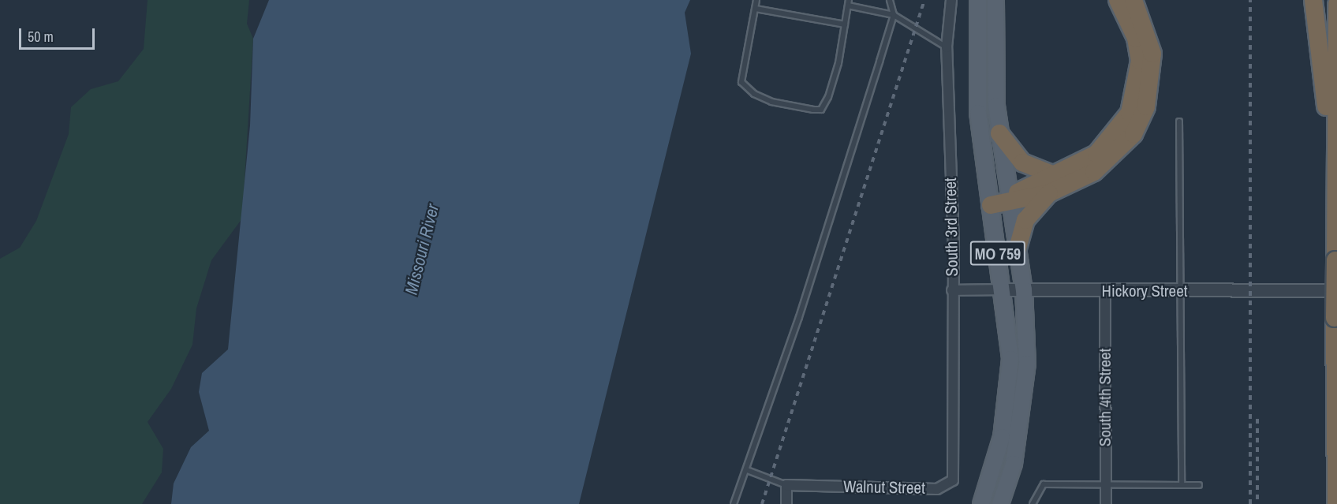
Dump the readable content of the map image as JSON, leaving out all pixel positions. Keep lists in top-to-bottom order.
{
  "streets": {
    "main road": ["MO 759"],
    "street": [
      "South 3rd Street",
      "Hickory Street",
      "South 4th Street",
      "Walnut Street"
    ]
  },
  "crossings": [
    ["South 3rd Street", "Hickory Street"],
    ["South 3rd Street", "Walnut Street"],
    ["MO 759", "Hickory Street"],
    ["Hickory Street", "South 4th Street"]
  ],
  "water": ["Missouri River"],
  "scale_bar": "50 m"
}
